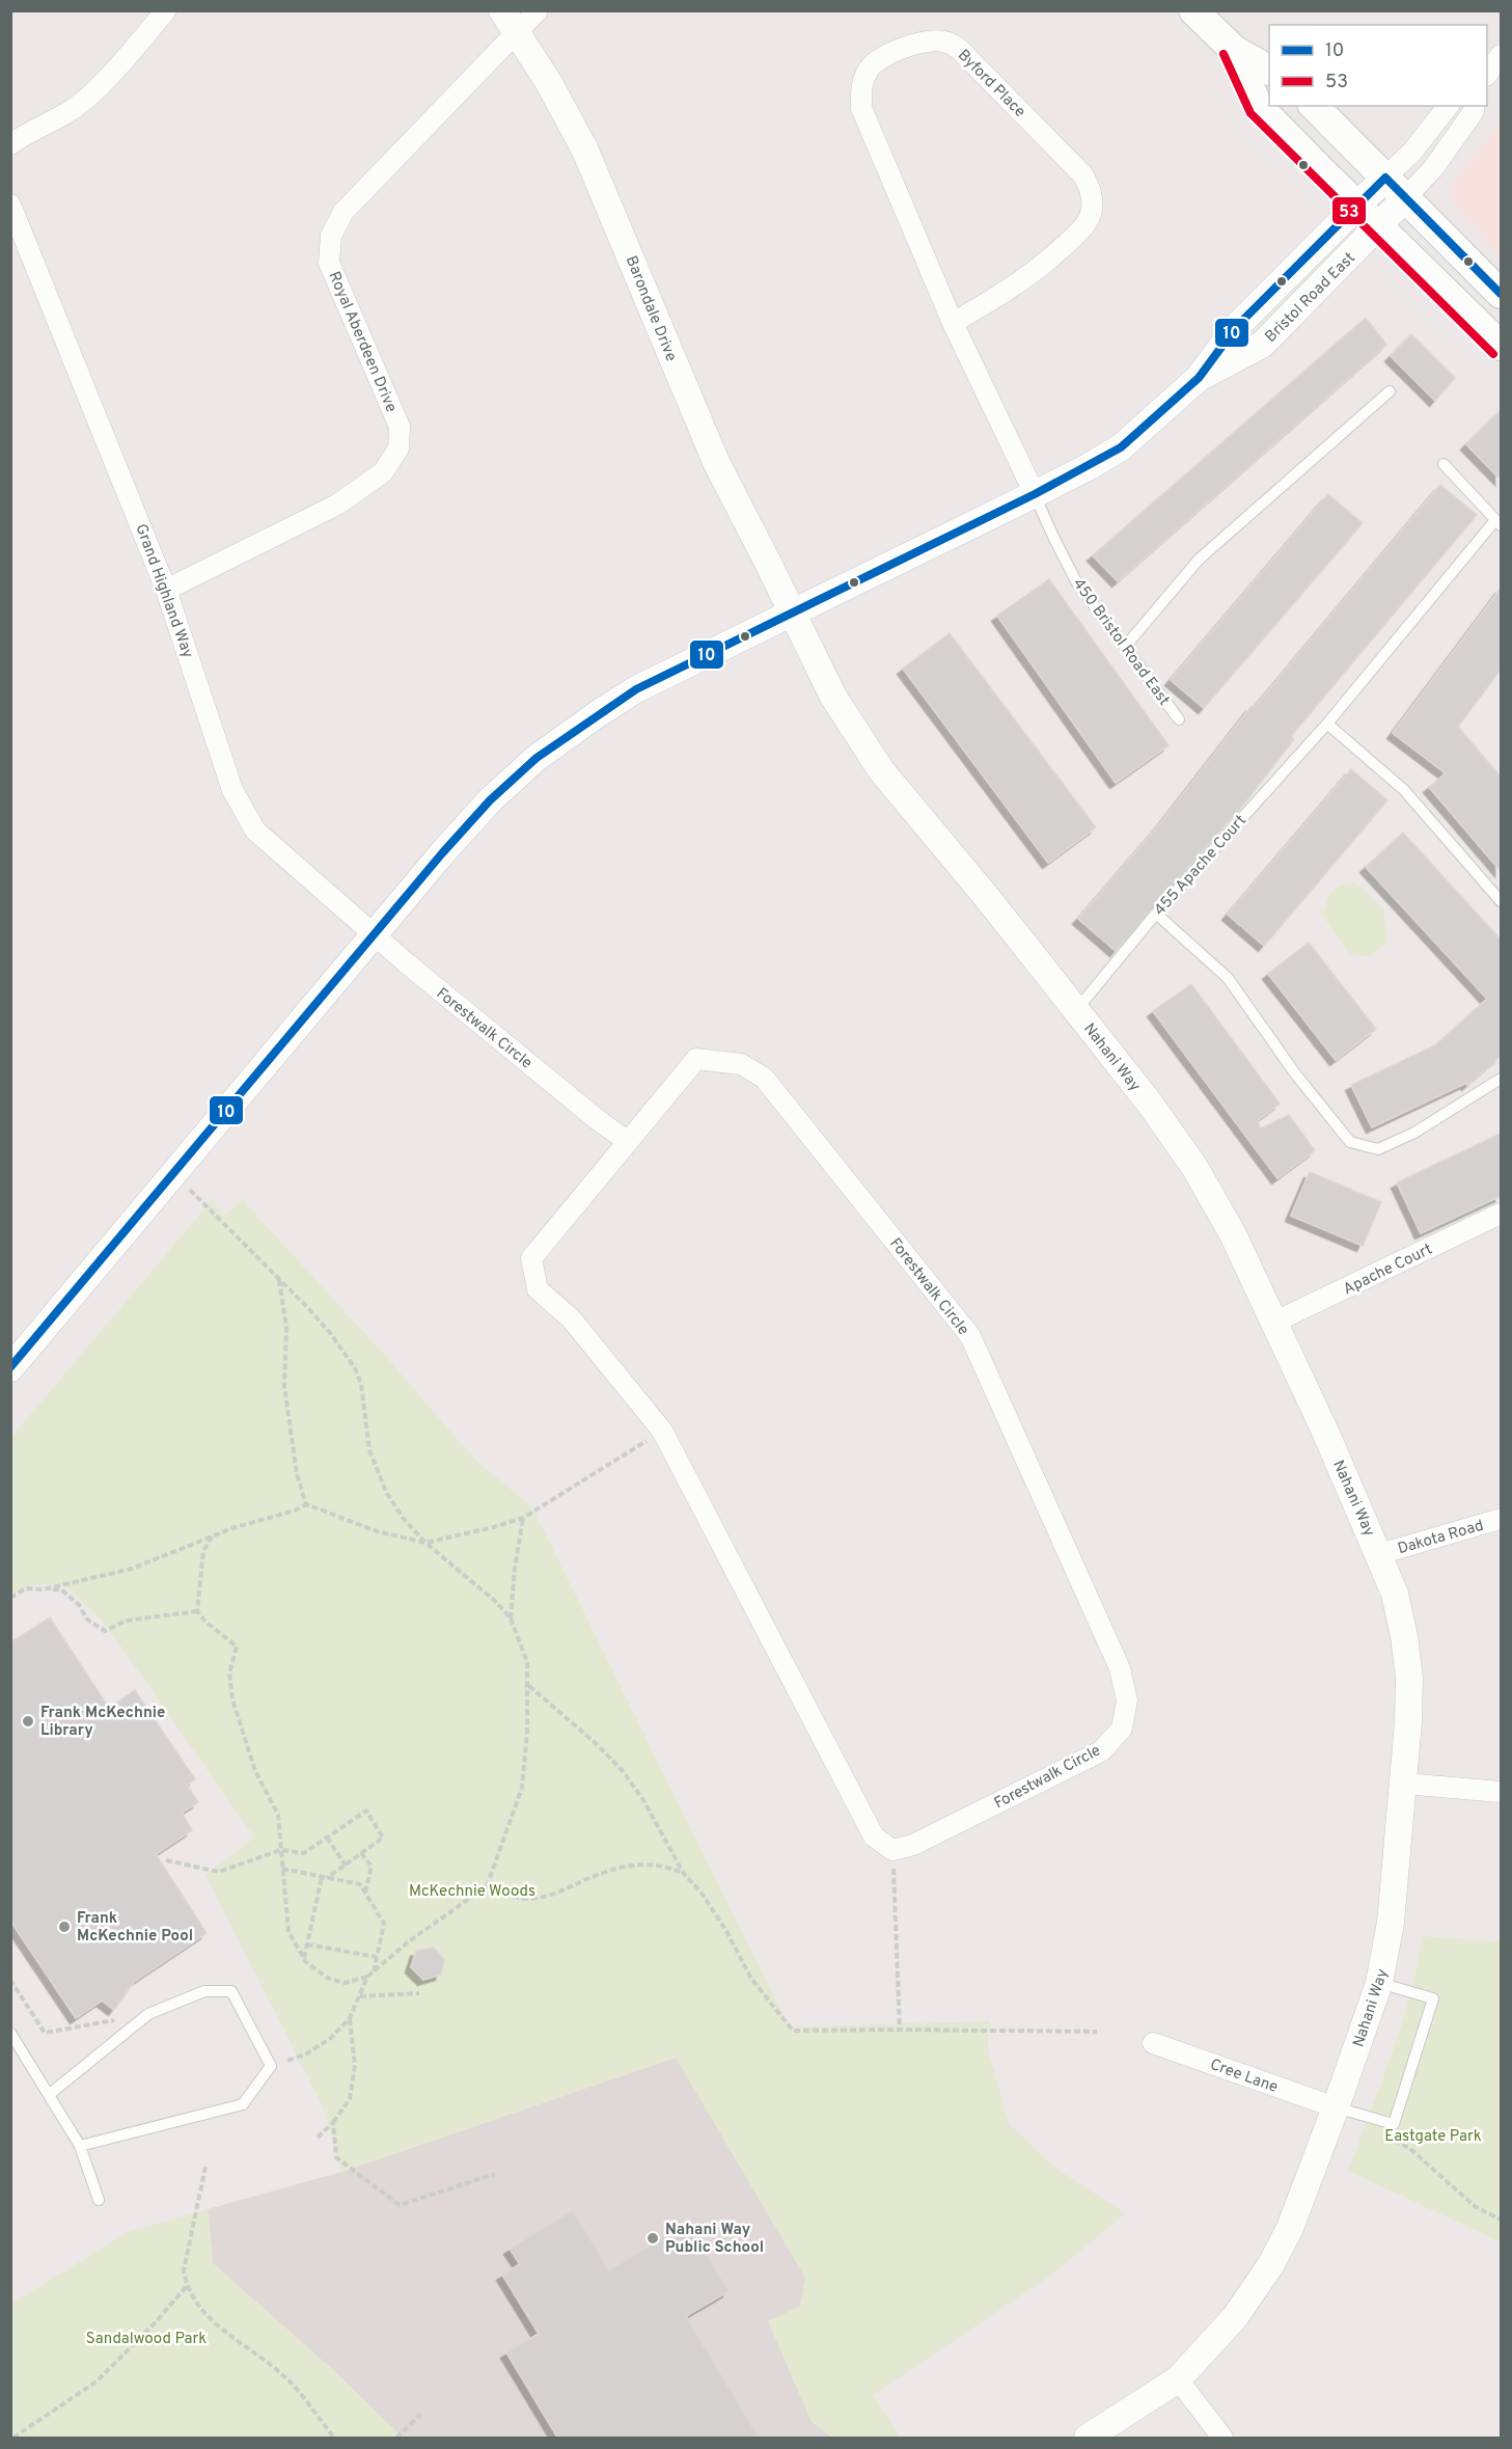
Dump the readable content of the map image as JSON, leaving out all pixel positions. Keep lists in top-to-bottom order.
{
  "streets": {
    "street": [
      "Byford Place",
      "Bristol Road East",
      "Barondale Drive",
      "Royal Aberdeen Drive",
      "Grand Highland Way",
      "Forestwalk Circle",
      "Nahani Way",
      "Apache Court",
      "Dakota Road",
      "Cree Lane"
    ],
    "lane": ["450 Bristol Road East", "455 Apache Court"]
  },
  "crossings": [
    ["Byford Place", "Bristol Road East"],
    ["Byford Place", "450 Bristol Road East"],
    ["Bristol Road East", "Barondale Drive"],
    ["Bristol Road East", "Grand Highland Way"],
    ["Bristol Road East", "450 Bristol Road East"],
    ["Bristol Road East", "Forestwalk Circle"],
    ["Bristol Road East", "Nahani Way"],
    ["Barondale Drive", "Royal Aberdeen Drive"],
    ["Barondale Drive", "Nahani Way"],
    ["Royal Aberdeen Drive", "Grand Highland Way"],
    ["Grand Highland Way", "Forestwalk Circle"],
    ["455 Apache Court", "Nahani Way"],
    ["Nahani Way", "Apache Court"],
    ["Nahani Way", "Dakota Road"],
    ["Nahani Way", "Cree Lane"]
  ],
  "parks": ["McKechnie Woods", "Eastgate Park", "Sandalwood Park"],
  "places": ["Frank McKechnie Library", "Frank McKechnie Pool", "Nahani Way Public School"],
  "lines": ["transit line 53", "transit line 10"],
  "legend": ["10", "53"]
}
